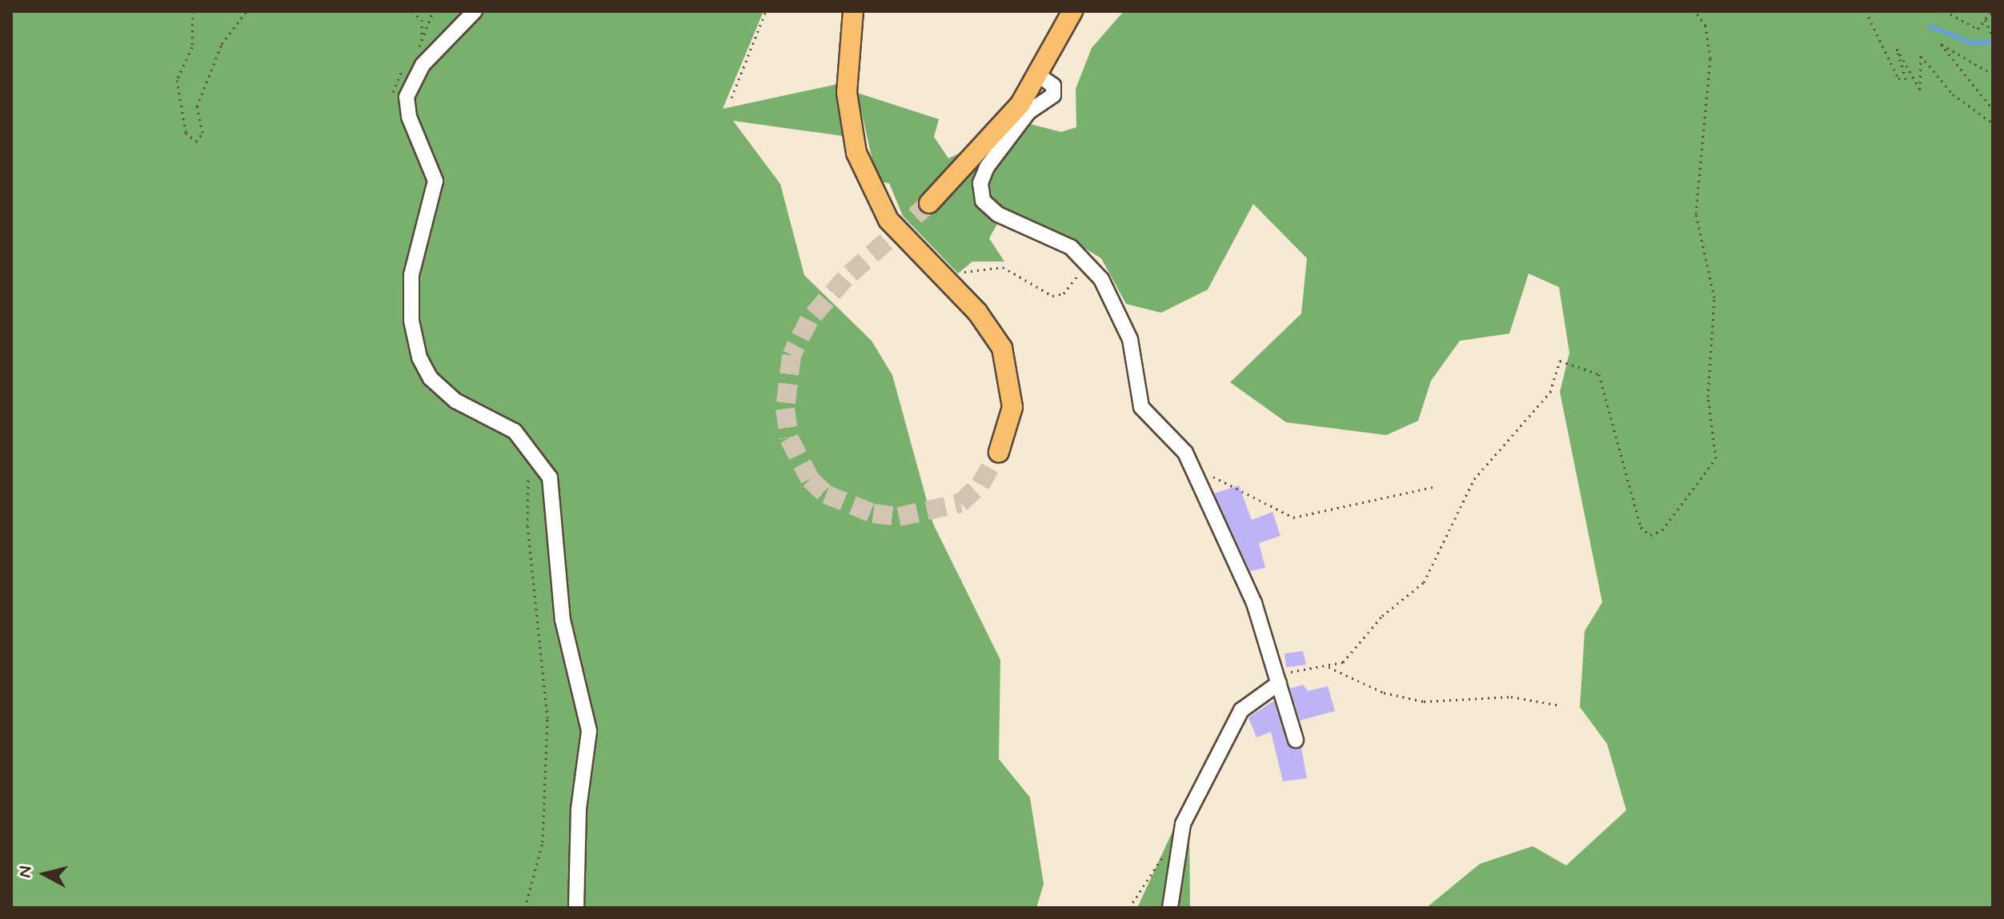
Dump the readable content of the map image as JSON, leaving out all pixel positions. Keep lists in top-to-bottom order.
{
  "north": "left"
}
